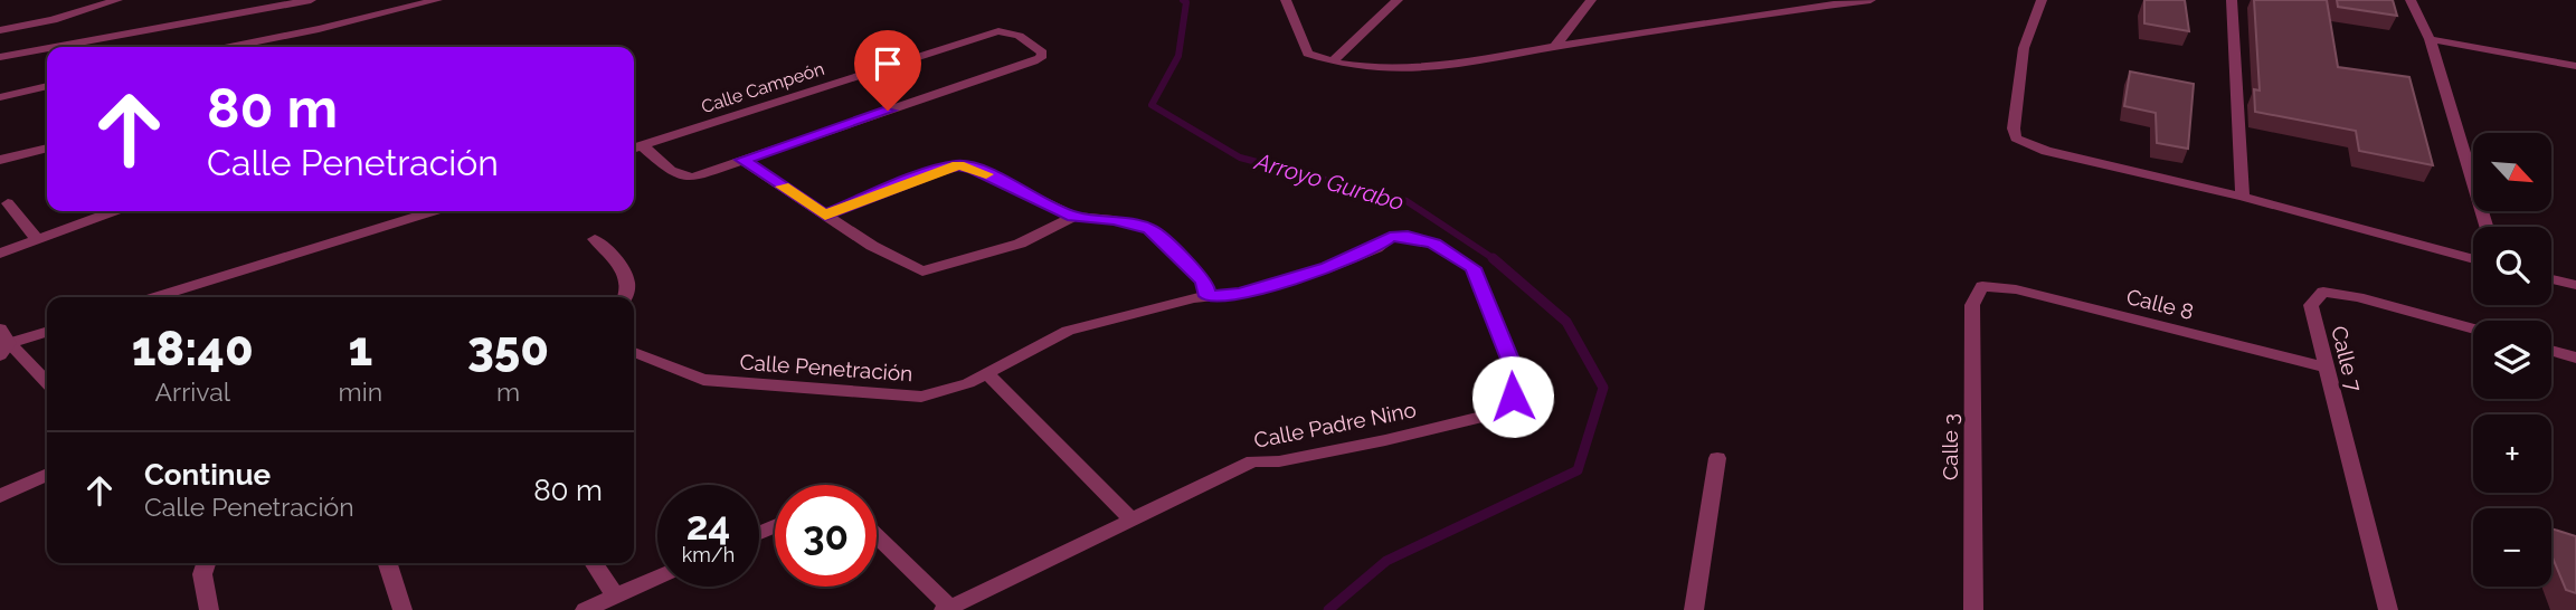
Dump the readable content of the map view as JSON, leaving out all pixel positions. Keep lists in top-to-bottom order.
{
  "streets": {
    "street": [
      "Calle Campeón",
      "Calle 8",
      "Calle 7",
      "Calle Penetración",
      "Calle Padre Nino",
      "Calle 3"
    ]
  },
  "crossings": [
    ["Calle 8", "Calle 7"],
    ["Calle 8", "Calle 3"],
    ["Calle Penetración", "Calle Padre Nino"]
  ],
  "water": ["Arroyo Gurabo"],
  "north": "bottom right",
  "page": {
    "turn": ["80 m", "Calle Penetración"],
    "map_buttons": ["+", "−"],
    "eta": [
      "18:40",
      "Arrival",
      "1",
      "min",
      "350",
      "m"
    ],
    "list": [
      {
        "name": "Continue",
        "note": "Calle Penetración",
        "value": "80 m"
      }
    ],
    "speed": "24 km/h",
    "limit": "30"
  }
}
